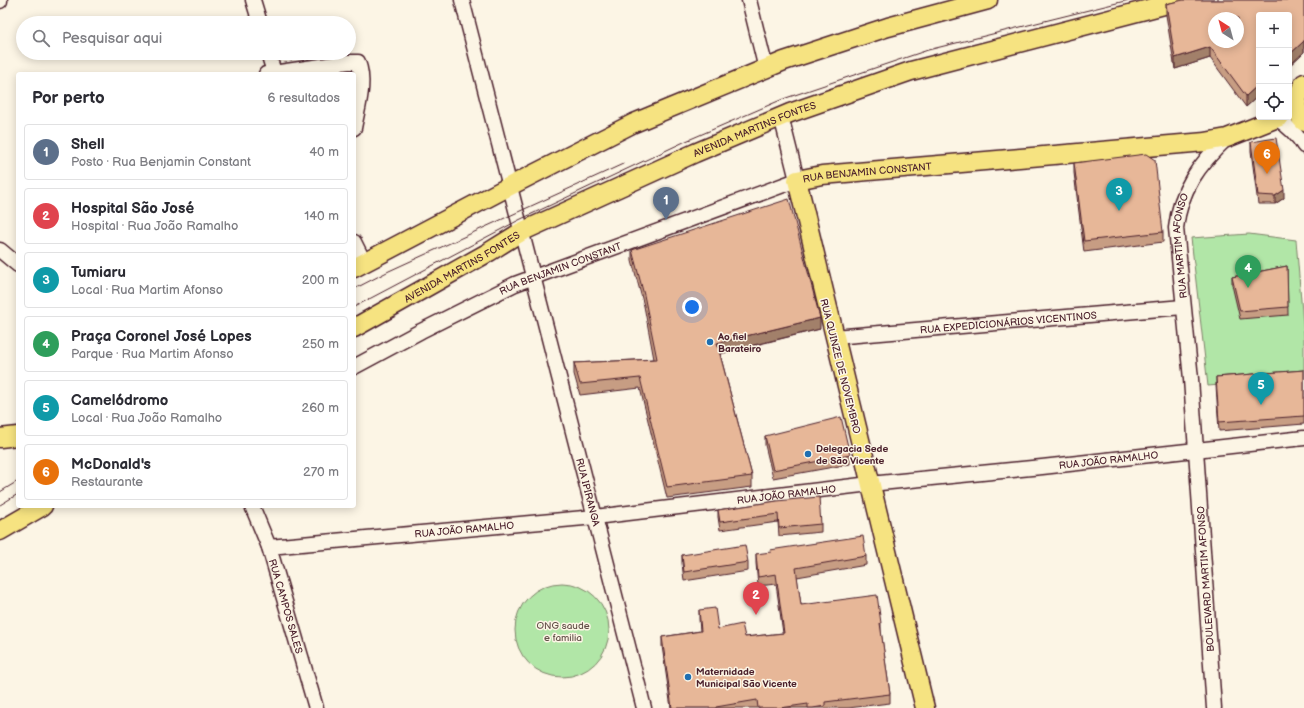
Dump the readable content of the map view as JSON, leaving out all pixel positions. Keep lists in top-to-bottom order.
{
  "streets": {
    "main road": [
      "AVENIDA MARTINS FONTES",
      "RUA BENJAMIN CONSTANT",
      "RUA MARTIM AFONSO",
      "RUA QUINZE DE NOVEMBRO"
    ],
    "street": [
      "RUA EXPEDICIONÁRIOS VICENTINOS",
      "RUA JOÃO RAMALHO",
      "RUA IPIRANGA",
      "BOULEVARD MARTIM AFONSO",
      "RUA CAMPOS SALES"
    ]
  },
  "crossings": [
    ["AVENIDA MARTINS FONTES", "RUA QUINZE DE NOVEMBRO"],
    ["AVENIDA MARTINS FONTES", "RUA IPIRANGA"],
    ["RUA BENJAMIN CONSTANT", "RUA MARTIM AFONSO"],
    ["RUA BENJAMIN CONSTANT", "RUA QUINZE DE NOVEMBRO"],
    ["RUA BENJAMIN CONSTANT", "RUA IPIRANGA"],
    ["RUA MARTIM AFONSO", "RUA EXPEDICIONÁRIOS VICENTINOS"],
    ["RUA MARTIM AFONSO", "RUA JOÃO RAMALHO"],
    ["RUA MARTIM AFONSO", "BOULEVARD MARTIM AFONSO"],
    ["RUA EXPEDICIONÁRIOS VICENTINOS", "RUA QUINZE DE NOVEMBRO"],
    ["RUA QUINZE DE NOVEMBRO", "RUA JOÃO RAMALHO"],
    ["RUA JOÃO RAMALHO", "RUA IPIRANGA"],
    ["RUA JOÃO RAMALHO", "BOULEVARD MARTIM AFONSO"],
    ["RUA JOÃO RAMALHO", "RUA CAMPOS SALES"]
  ],
  "parks": ["ONG saude e familia"],
  "places": ["Ao fiel Barateiro", "Delegacia Sede de São Vicente", "Maternidade Municipal São Vicente"],
  "north": "top left",
  "page": {
    "map_buttons": ["+", "−"],
    "search": "Pesquisar aqui",
    "heading": ["Por perto", "6 resultados"],
    "list": [
      {
        "mark": "1",
        "name": "Shell",
        "note": "Posto · Rua Benjamin Constant",
        "value": "40 m"
      },
      {
        "mark": "2",
        "name": "Hospital São José",
        "note": "Hospital · Rua João Ramalho",
        "value": "140 m"
      },
      {
        "mark": "3",
        "name": "Tumiaru",
        "note": "Local · Rua Martim Afonso",
        "value": "200 m"
      },
      {
        "mark": "4",
        "name": "Praça Coronel José Lopes",
        "note": "Parque · Rua Martim Afonso",
        "value": "250 m"
      },
      {
        "mark": "5",
        "name": "Camelódromo",
        "note": "Local · Rua João Ramalho",
        "value": "260 m"
      },
      {
        "mark": "6",
        "name": "McDonald's",
        "note": "Restaurante",
        "value": "270 m"
      }
    ],
    "pins": [
      "6",
      "3",
      "1",
      "4",
      "5",
      "2"
    ]
  }
}
